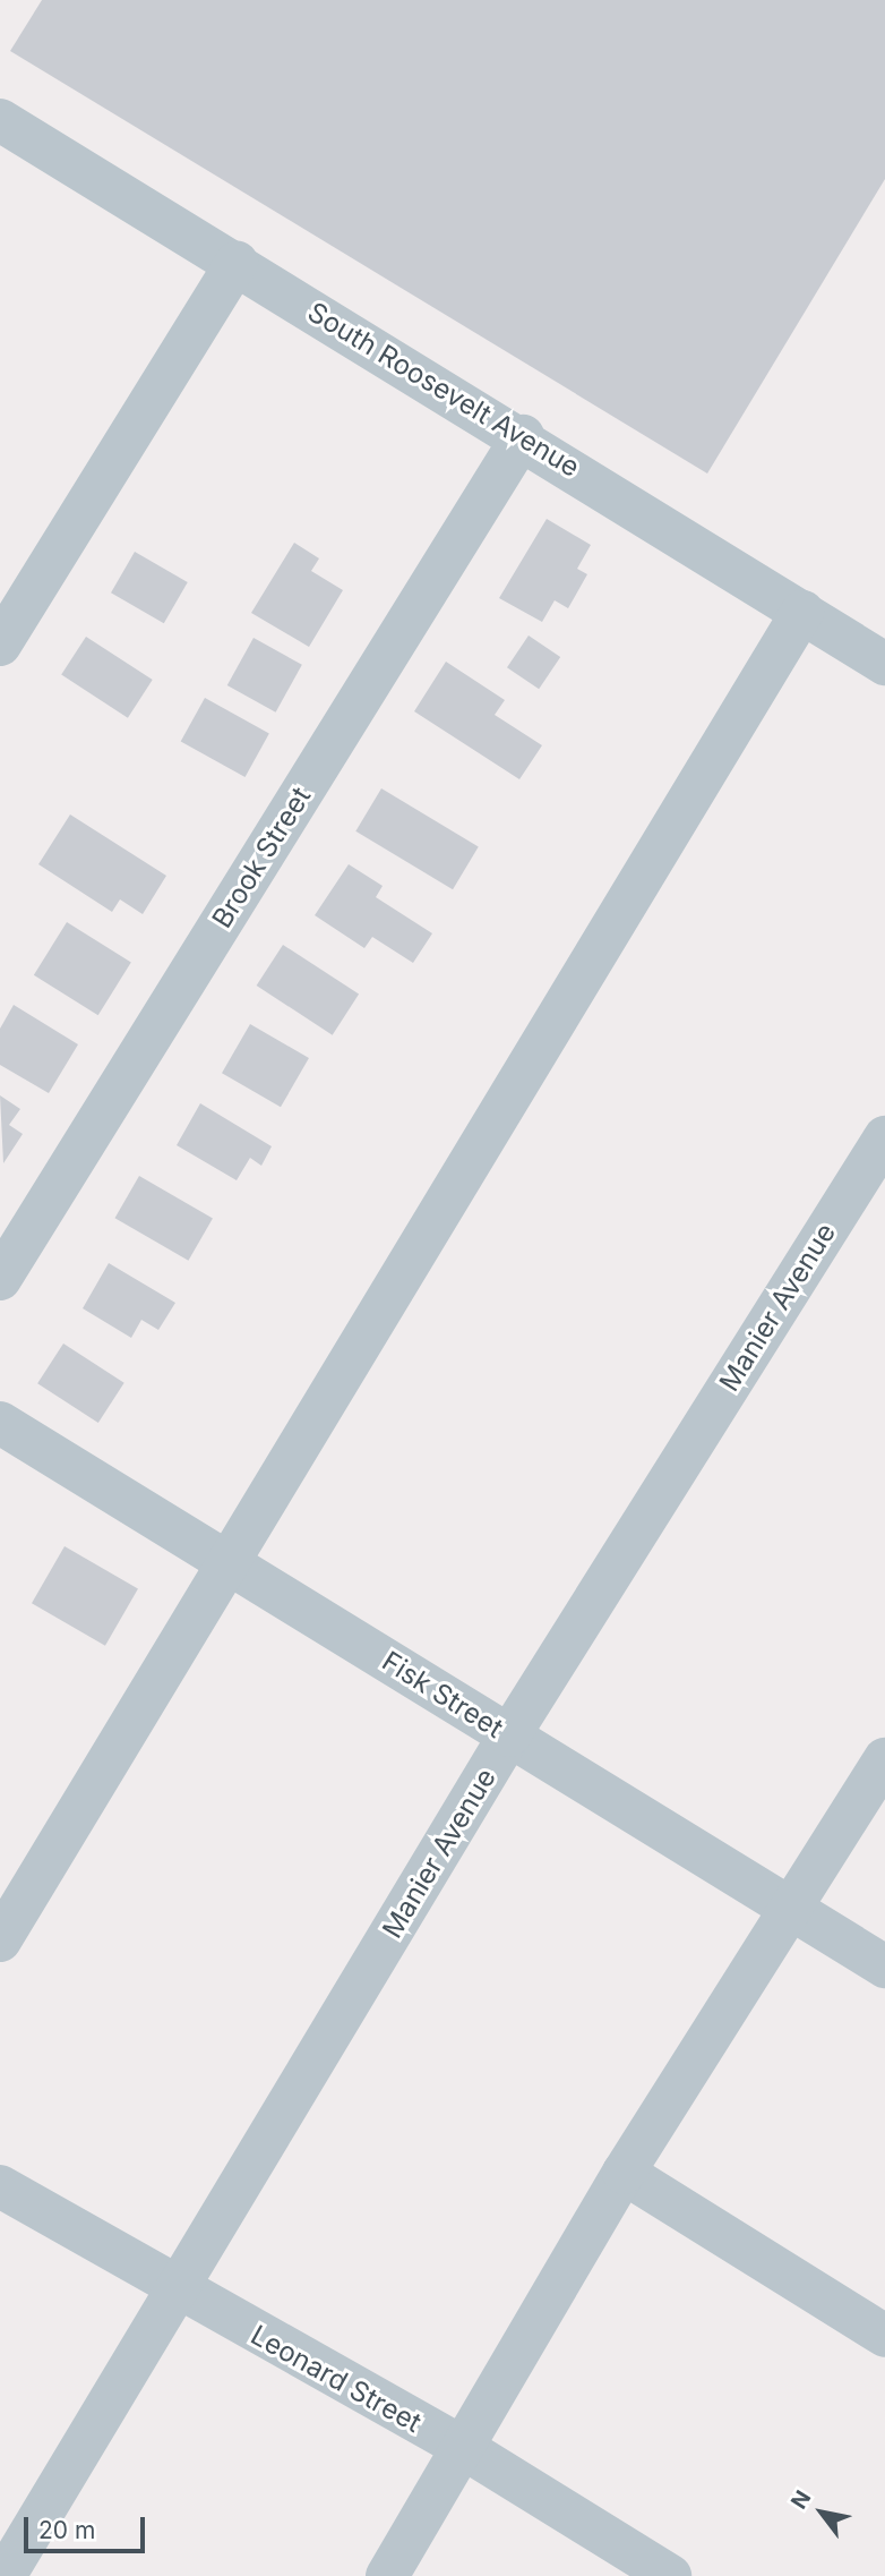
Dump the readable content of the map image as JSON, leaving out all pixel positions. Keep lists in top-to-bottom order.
{
  "streets": {
    "street": [
      "South Roosevelt Avenue",
      "Brook Street",
      "Manier Avenue",
      "Fisk Street",
      "Leonard Street"
    ]
  },
  "crossings": [
    ["South Roosevelt Avenue", "Brook Street"],
    ["Manier Avenue", "Fisk Street"],
    ["Manier Avenue", "Leonard Street"]
  ],
  "scale_bar": "20 m",
  "north": "top left"
}
